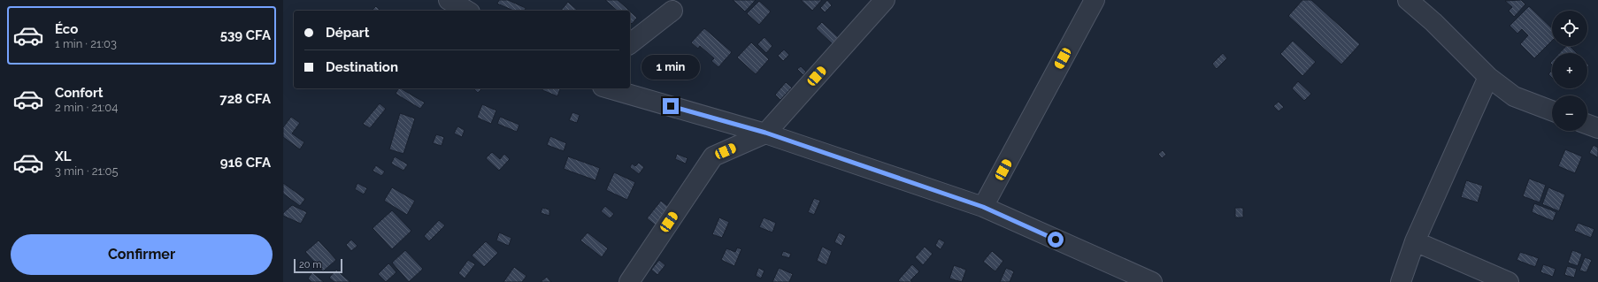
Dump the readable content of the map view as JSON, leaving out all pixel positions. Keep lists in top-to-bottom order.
{
  "scale_bar": "20 m",
  "page": {
    "list": [
      {
        "name": "Éco",
        "note": "1 min · 21:03",
        "value": "539 CFA"
      },
      {
        "name": "Confort",
        "note": "2 min · 21:04",
        "value": "728 CFA"
      },
      {
        "name": "XL",
        "note": "3 min · 21:05",
        "value": "916 CFA"
      }
    ],
    "map_buttons": ["+", "−"],
    "banner": ["Départ", "Destination"],
    "bubble": "1 min",
    "buttons": "Confirmer",
    "scale": "20 m"
  }
}
